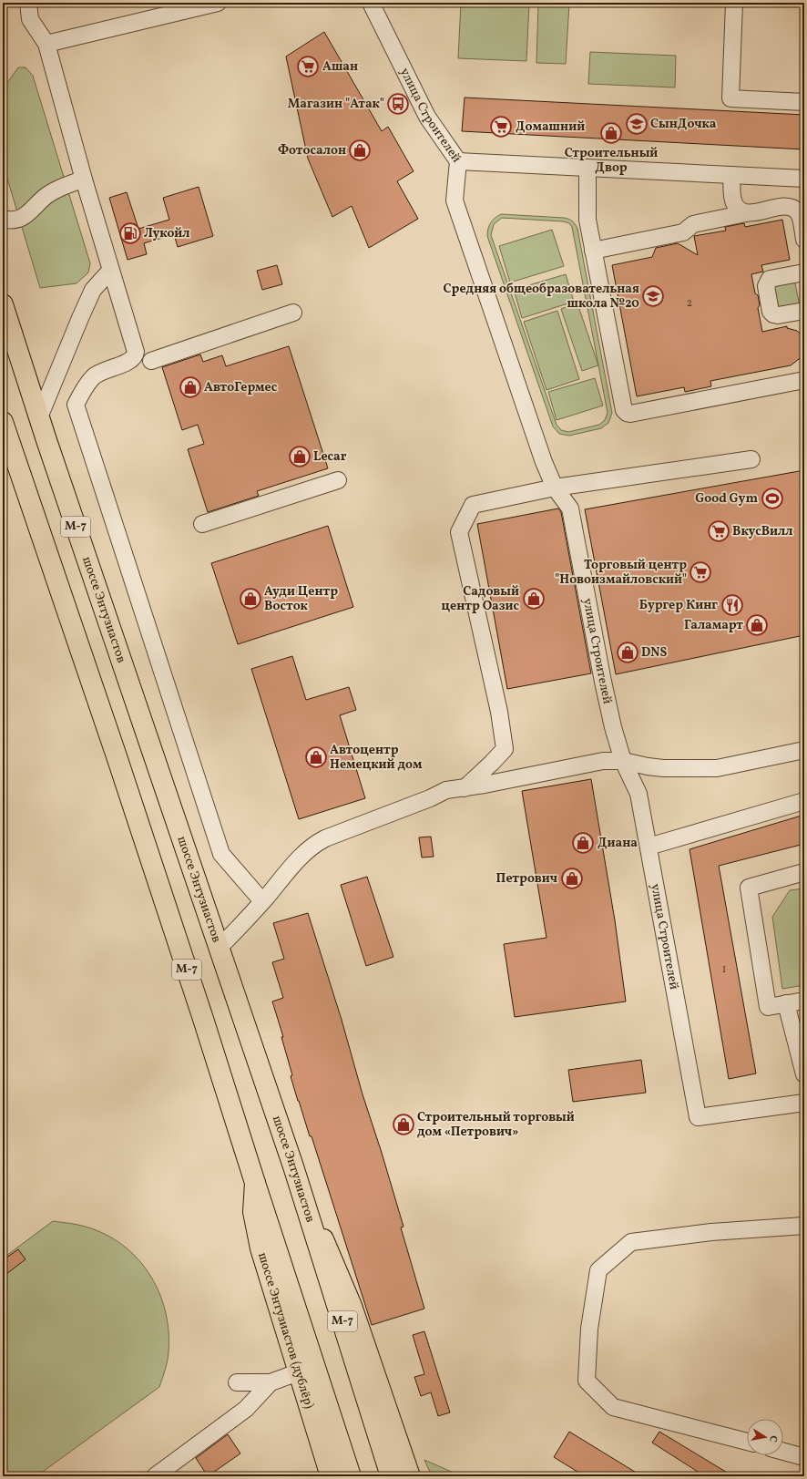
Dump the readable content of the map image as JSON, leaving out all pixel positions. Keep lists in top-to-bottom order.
{
  "streets": {
    "main road": ["М-7", "шоссе Энтузиастов", "шоссе Энтузиастов (дублёр)"],
    "street": ["улица Строителей"]
  },
  "crossings": [
    ["М-7", "шоссе Энтузиастов (дублёр)"]
  ],
  "places": {
    "supermarket": [
      "Ашан",
      "Домашний",
      "ВкусВилл",
      "Торговый центр \"Новоизмайловский\""
    ],
    "bus stop": ["Магазин \"Атак\""],
    "school or university": ["СынДочка", "Средняя общеобразовательная школа №20"],
    "shop": [
      "Строительный Двор",
      "Фотосалон",
      "АвтоГермес",
      "Lecar",
      "Ауди Центр Восток",
      "Садовый центр Оазис",
      "Галамарт",
      "DNS",
      "Автоцентр Немецкий дом",
      "Диана",
      "Петрович",
      "Строительный торговый дом «Петрович»"
    ],
    "fuel station": ["Лукойл"],
    "sports": ["Good Gym"],
    "restaurant": ["Бургер Кинг"]
  },
  "house_numbers": ["2", "1"],
  "north": "right"
}
